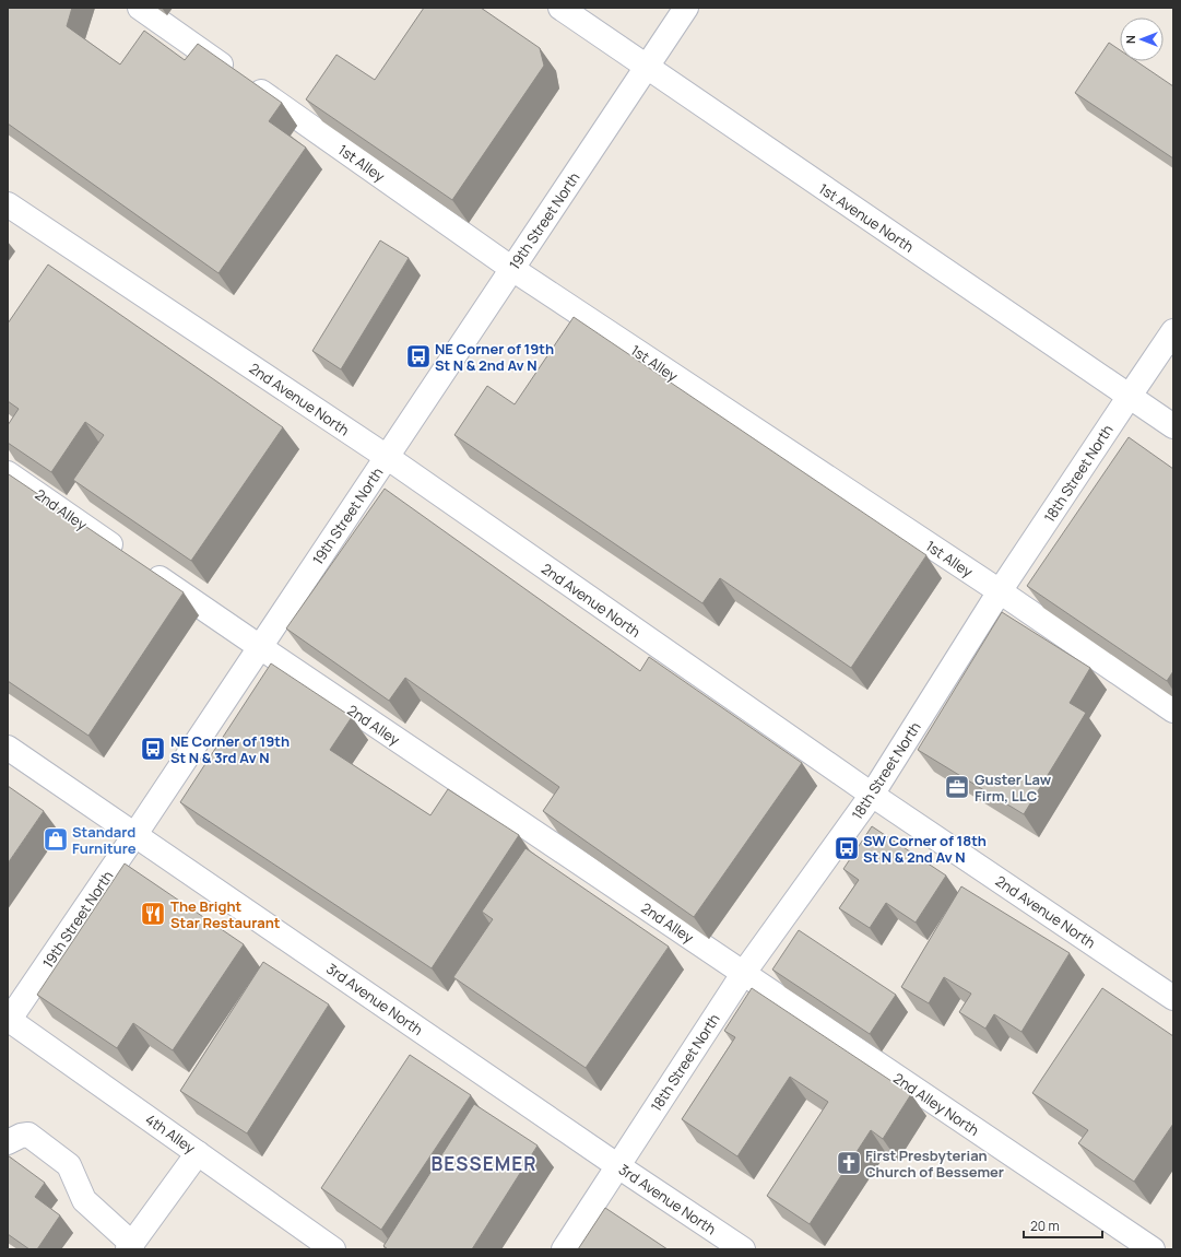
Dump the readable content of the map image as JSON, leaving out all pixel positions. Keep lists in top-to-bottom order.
{
  "streets": {
    "street": [
      "1st Alley",
      "1st Avenue North",
      "19th Street North",
      "2nd Avenue North",
      "18th Street North",
      "2nd Alley",
      "3rd Avenue North",
      "2nd Alley North",
      "4th Alley"
    ]
  },
  "crossings": [
    ["1st Alley", "19th Street North"],
    ["1st Alley", "18th Street North"],
    ["1st Avenue North", "19th Street North"],
    ["1st Avenue North", "18th Street North"],
    ["19th Street North", "2nd Avenue North"],
    ["19th Street North", "2nd Alley"],
    ["19th Street North", "3rd Avenue North"],
    ["19th Street North", "4th Alley"],
    ["2nd Avenue North", "18th Street North"],
    ["18th Street North", "2nd Alley"],
    ["18th Street North", "3rd Avenue North"],
    ["18th Street North", "2nd Alley North"],
    ["2nd Alley", "2nd Alley North"]
  ],
  "districts": ["BESSEMER"],
  "places": {
    "bus stop": ["NE Corner of 19th St N & 2nd Av N", "NE Corner of 19th St N & 3rd Av N", "SW Corner of 18th St N & 2nd Av N"],
    "office": ["Guster Law Firm, LLC"],
    "shop": ["Standard Furniture"],
    "restaurant": ["The Bright Star Restaurant"],
    "church": ["First Presbyterian Church of Bessemer"]
  },
  "scale_bar": "20 m",
  "north": "left"
}
